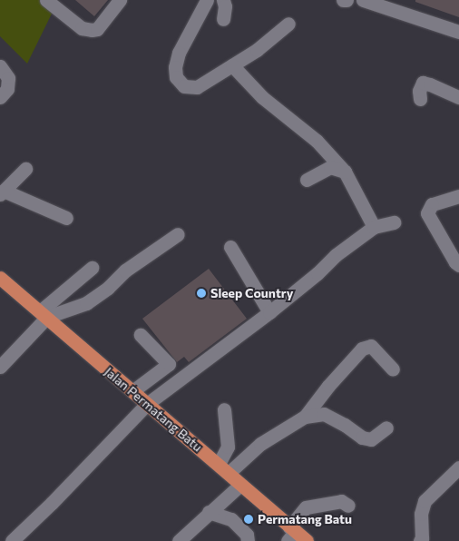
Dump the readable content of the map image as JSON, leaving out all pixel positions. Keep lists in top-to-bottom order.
{
  "streets": {
    "main road": ["Jalan Permatang Batu"]
  },
  "places": ["Sleep Country", "Permatang Batu"]
}
